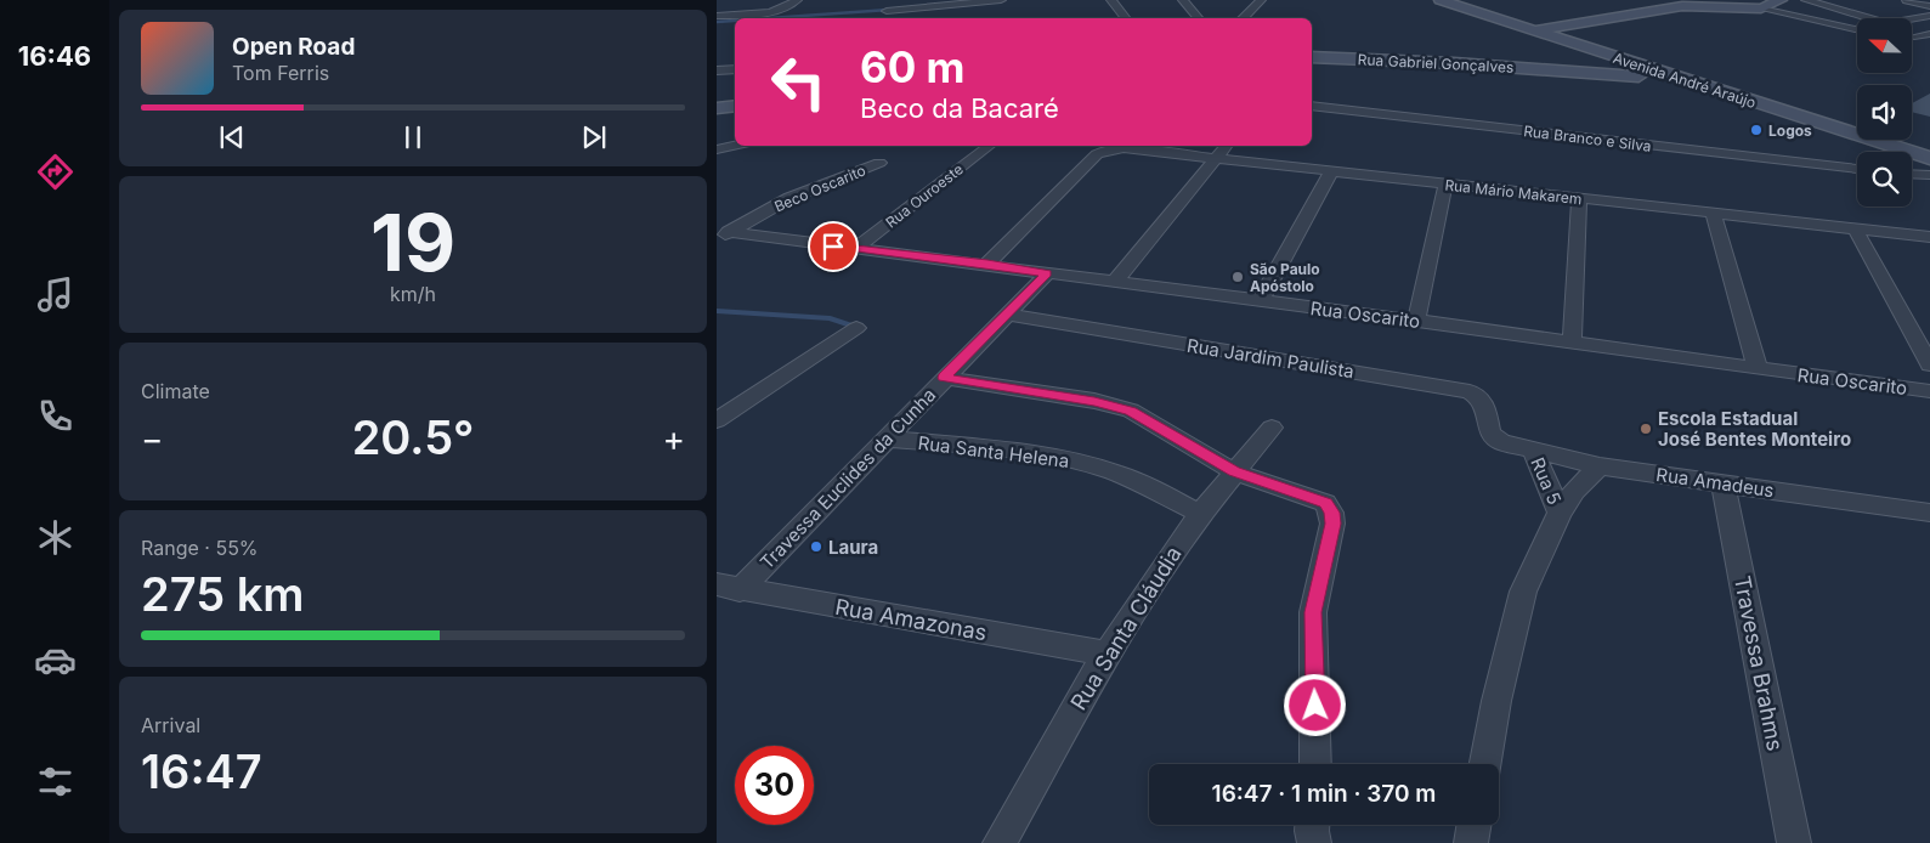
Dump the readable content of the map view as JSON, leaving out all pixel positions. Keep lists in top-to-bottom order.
{
  "streets": {
    "main road": ["Rua Gabriel Gonçalves", "Avenida André Araújo"],
    "street": [
      "Rua Branco e Silva",
      "Beco Oscarito",
      "Rua Mário Makarem",
      "Rua Ouroeste",
      "Rua Oscarito",
      "Rua Jardim Paulista",
      "Rua Santa Helena",
      "Travessa Euclides da Cunha",
      "Rua 5",
      "Rua Amadeus",
      "Rua Amazonas",
      "Rua Santa Cláudia",
      "Travessa Brahms"
    ]
  },
  "crossings": [
    ["Rua Gabriel Gonçalves", "Avenida André Araújo"],
    ["Beco Oscarito", "Rua Oscarito"],
    ["Rua Mário Makarem", "Rua Oscarito"],
    ["Rua Ouroeste", "Rua Oscarito"],
    ["Rua Oscarito", "Travessa Euclides da Cunha"],
    ["Rua Jardim Paulista", "Travessa Euclides da Cunha"],
    ["Rua Jardim Paulista", "Rua Amadeus"],
    ["Rua Santa Helena", "Travessa Euclides da Cunha"],
    ["Rua Santa Helena", "Rua Santa Cláudia"],
    ["Travessa Euclides da Cunha", "Rua Amazonas"],
    ["Rua 5", "Rua Amadeus"],
    ["Rua Amadeus", "Travessa Brahms"],
    ["Rua Amazonas", "Rua Santa Cláudia"]
  ],
  "places": [
    "Logos",
    "São Paulo Apóstolo",
    "Escola Estadual José Bentes Monteiro",
    "Laura"
  ],
  "north": "left",
  "page": {
    "tabs": "16:46",
    "turn": ["60 m", "Beco da Bacaré"],
    "song": ["Open Road", "Tom Ferris"],
    "tile": [
      ["19", "km/h"],
      "Climate",
      ["Range · 55%", "275 km"],
      ["Arrival", "16:47"]
    ],
    "heat": ["−", "20.5°", "+"],
    "limit": "30",
    "trip": "16:47 · 1 min · 370 m"
  }
}
